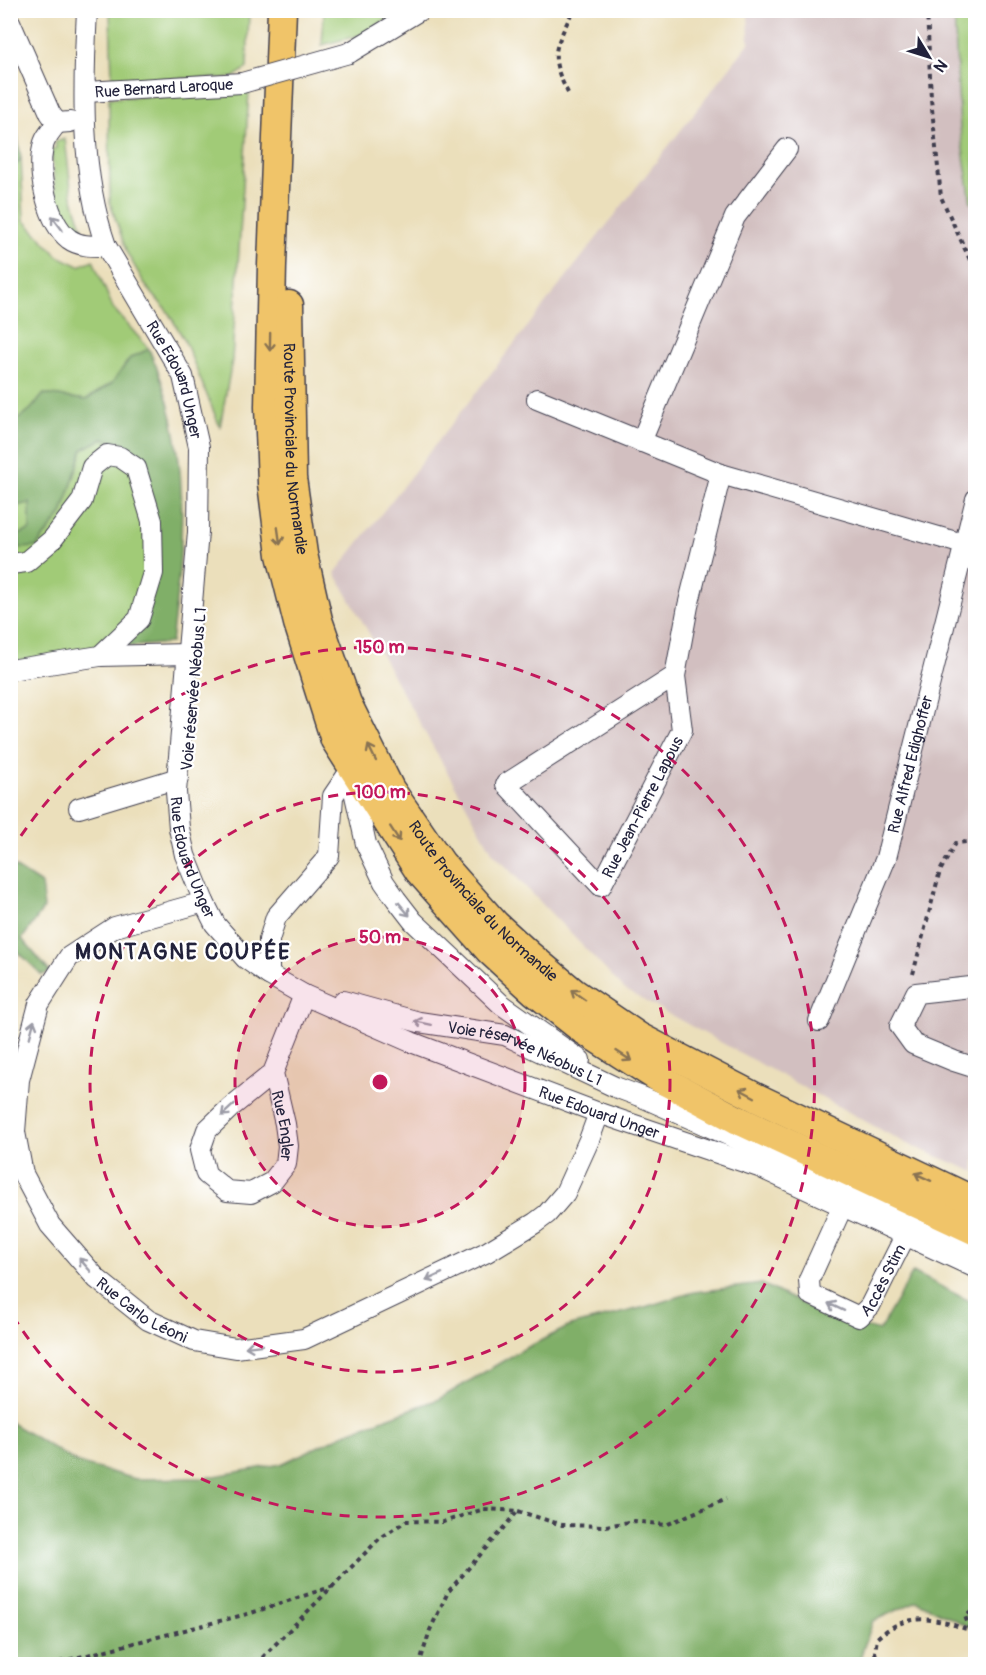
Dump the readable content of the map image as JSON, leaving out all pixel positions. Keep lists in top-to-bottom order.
{
  "streets": {
    "highway": ["Route Provinciale du Normandie"],
    "street": [
      "Rue Bernard Laroque",
      "Rue Edouard Unger",
      "Voie réservée Néobus L1",
      "Rue Alfred Edighoffer",
      "Rue Jean-Pierre Lapous",
      "Rue Engler",
      "Accès Stim",
      "Rue Carlo Léoni"
    ]
  },
  "crossings": [
    ["Rue Bernard Laroque", "Rue Edouard Unger"],
    ["Rue Bernard Laroque", "Voie réservée Néobus L1"],
    ["Rue Edouard Unger", "Voie réservée Néobus L1"],
    ["Rue Edouard Unger", "Rue Engler"],
    ["Rue Edouard Unger", "Accès Stim"],
    ["Rue Edouard Unger", "Rue Carlo Léoni"],
    ["Route Provinciale du Normandie", "Voie réservée Néobus L1"]
  ],
  "districts": ["MONTAGNE COUPÉE"],
  "north": "bottom right",
  "rings": ["150 m", "100 m", "50 m"]
}
